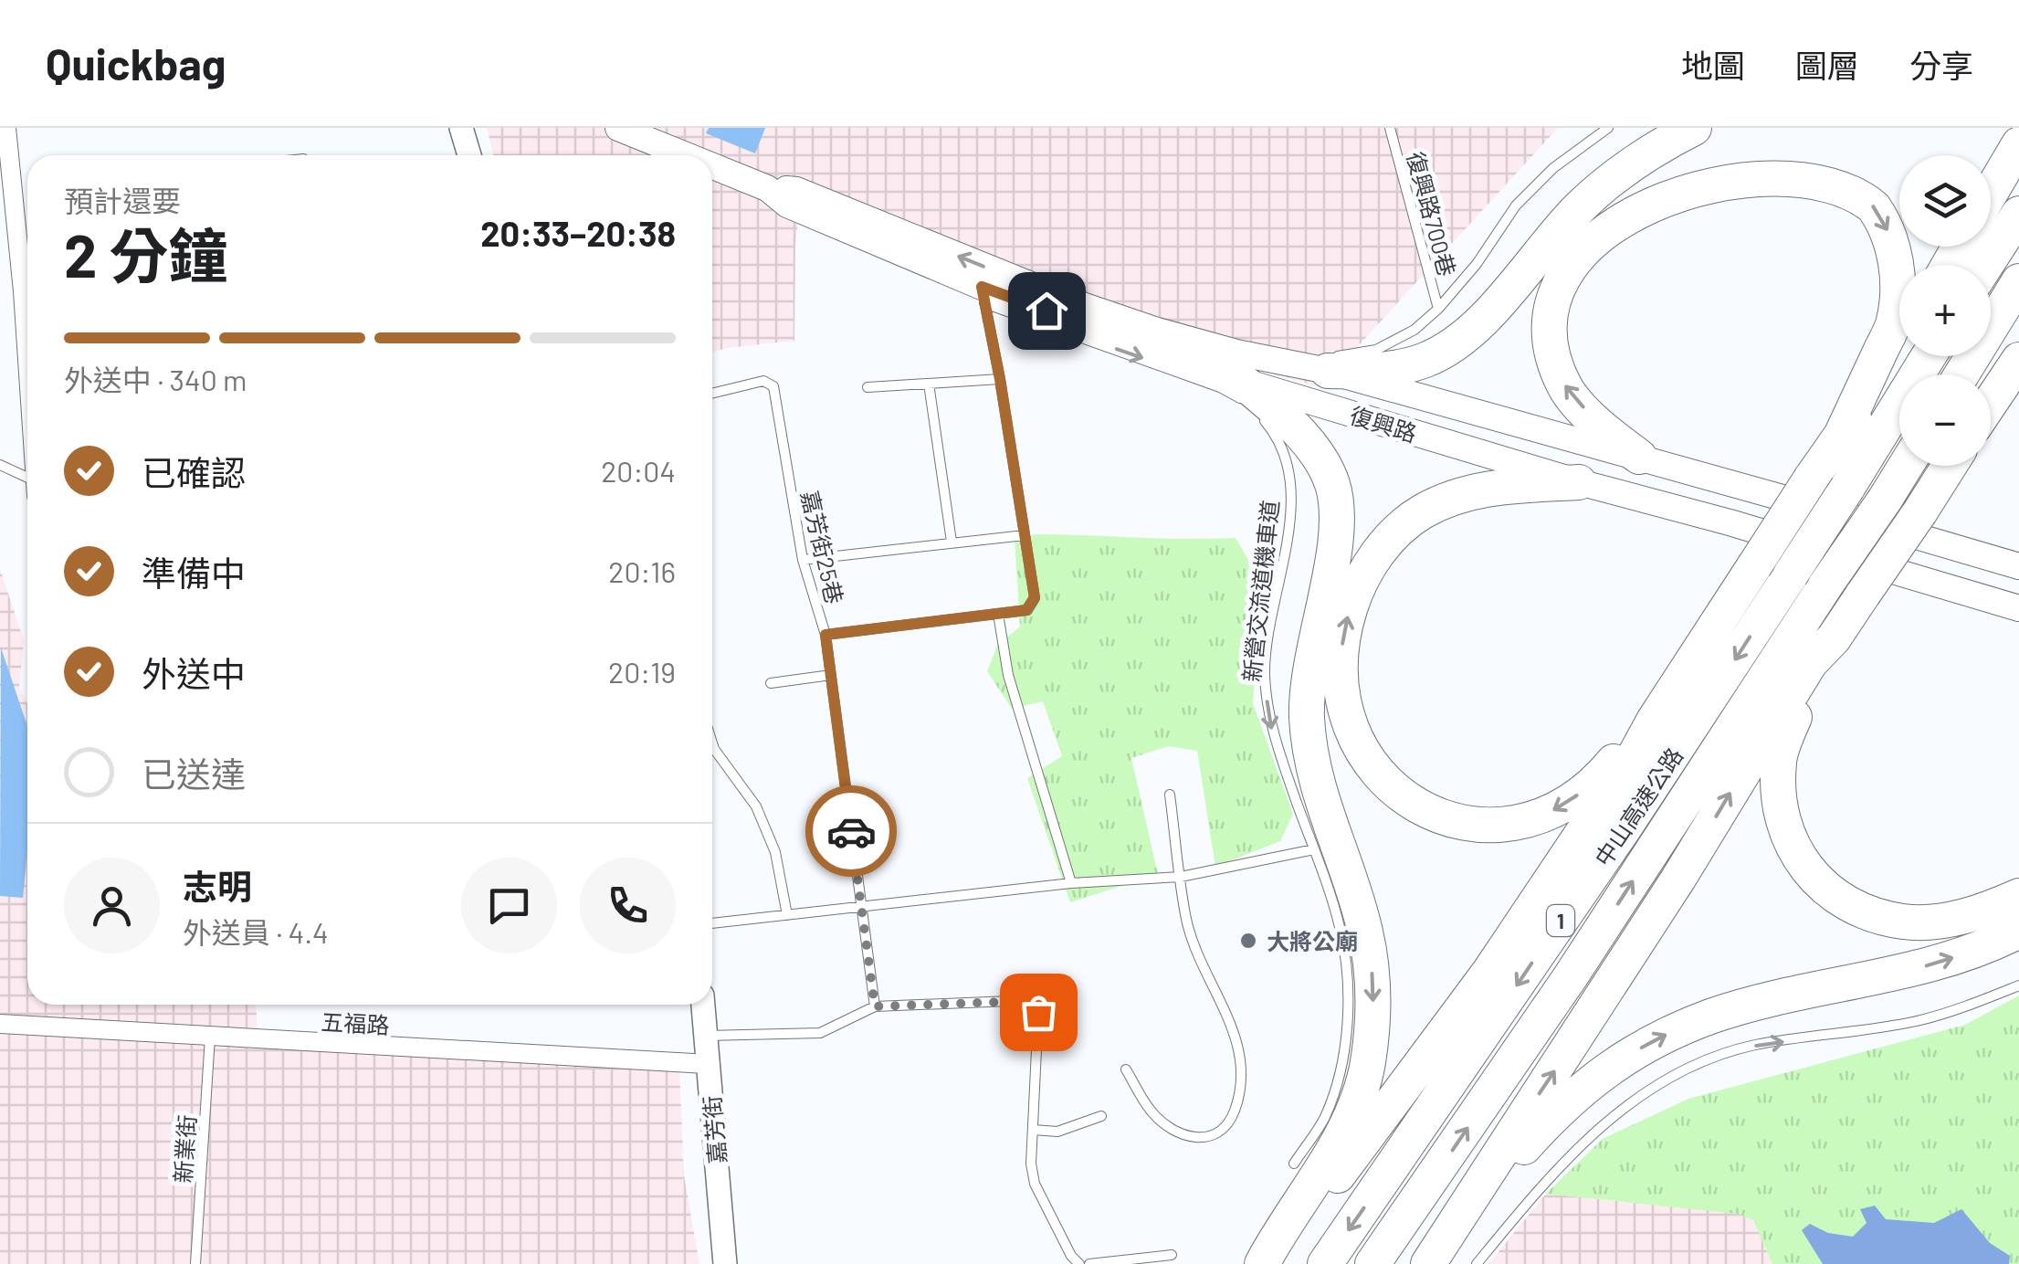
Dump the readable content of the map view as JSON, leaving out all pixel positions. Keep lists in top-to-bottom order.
{
  "streets": {
    "highway": ["中山高速公路", "1"],
    "main road": ["復興路"],
    "street": ["五福路", "嘉芳街"],
    "lane": [
      "復興路700巷",
      "嘉芳街25巷",
      "新營交流道機車道",
      "新業街"
    ]
  },
  "crossings": [
    ["五福路", "嘉芳街"],
    ["五福路", "新業街"]
  ],
  "one_way": ["新營交流道機車道"],
  "places": ["大將公廟"],
  "page": {
    "header": "Quickbag",
    "nav": ["地圖", "圖層", "分享"],
    "map_buttons": ["+", "−"],
    "heading": ["2 分鐘", "預計還要", "20:33–20:38"],
    "panel": ["志明", "外送員 · 4.4"],
    "bar": "外送中 · 340 m",
    "list": [
      ["已確認", "20:04"],
      ["準備中", "20:16"],
      ["外送中", "20:19"],
      "已送達"
    ]
  }
}
